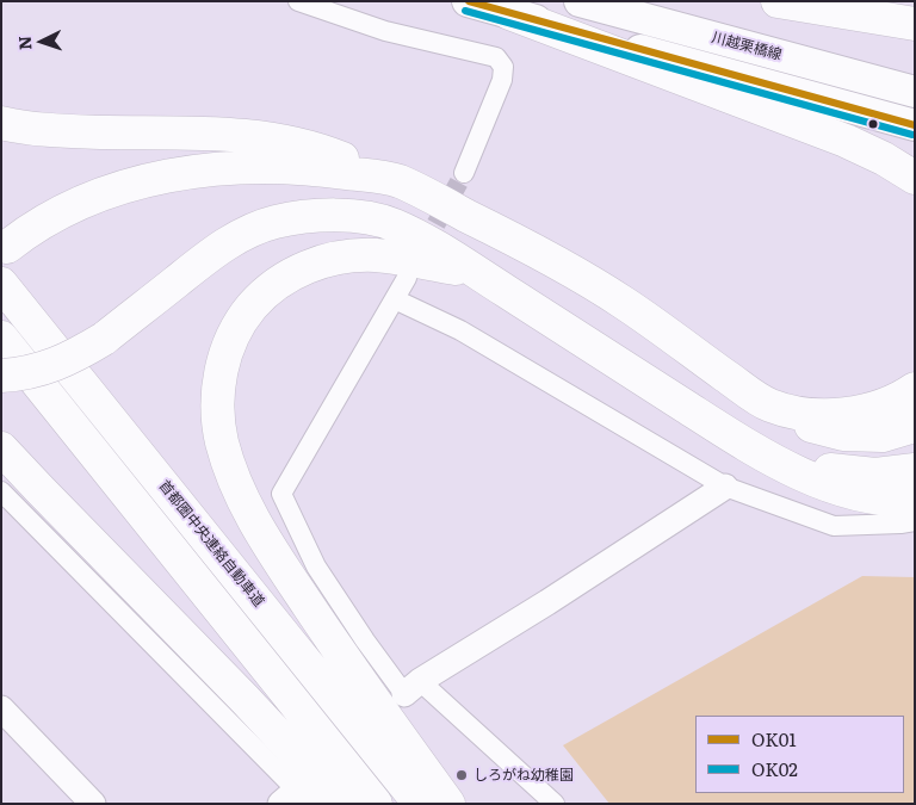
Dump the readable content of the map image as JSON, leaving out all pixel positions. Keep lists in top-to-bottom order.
{
  "streets": {
    "highway": ["首都圏中央連絡自動車道"],
    "main road": ["川越栗橋線"]
  },
  "places": ["しろがね幼稚園"],
  "lines": ["transit line OK01", "transit line OK02"],
  "legend": ["OK01", "OK02"],
  "north": "left"
}
